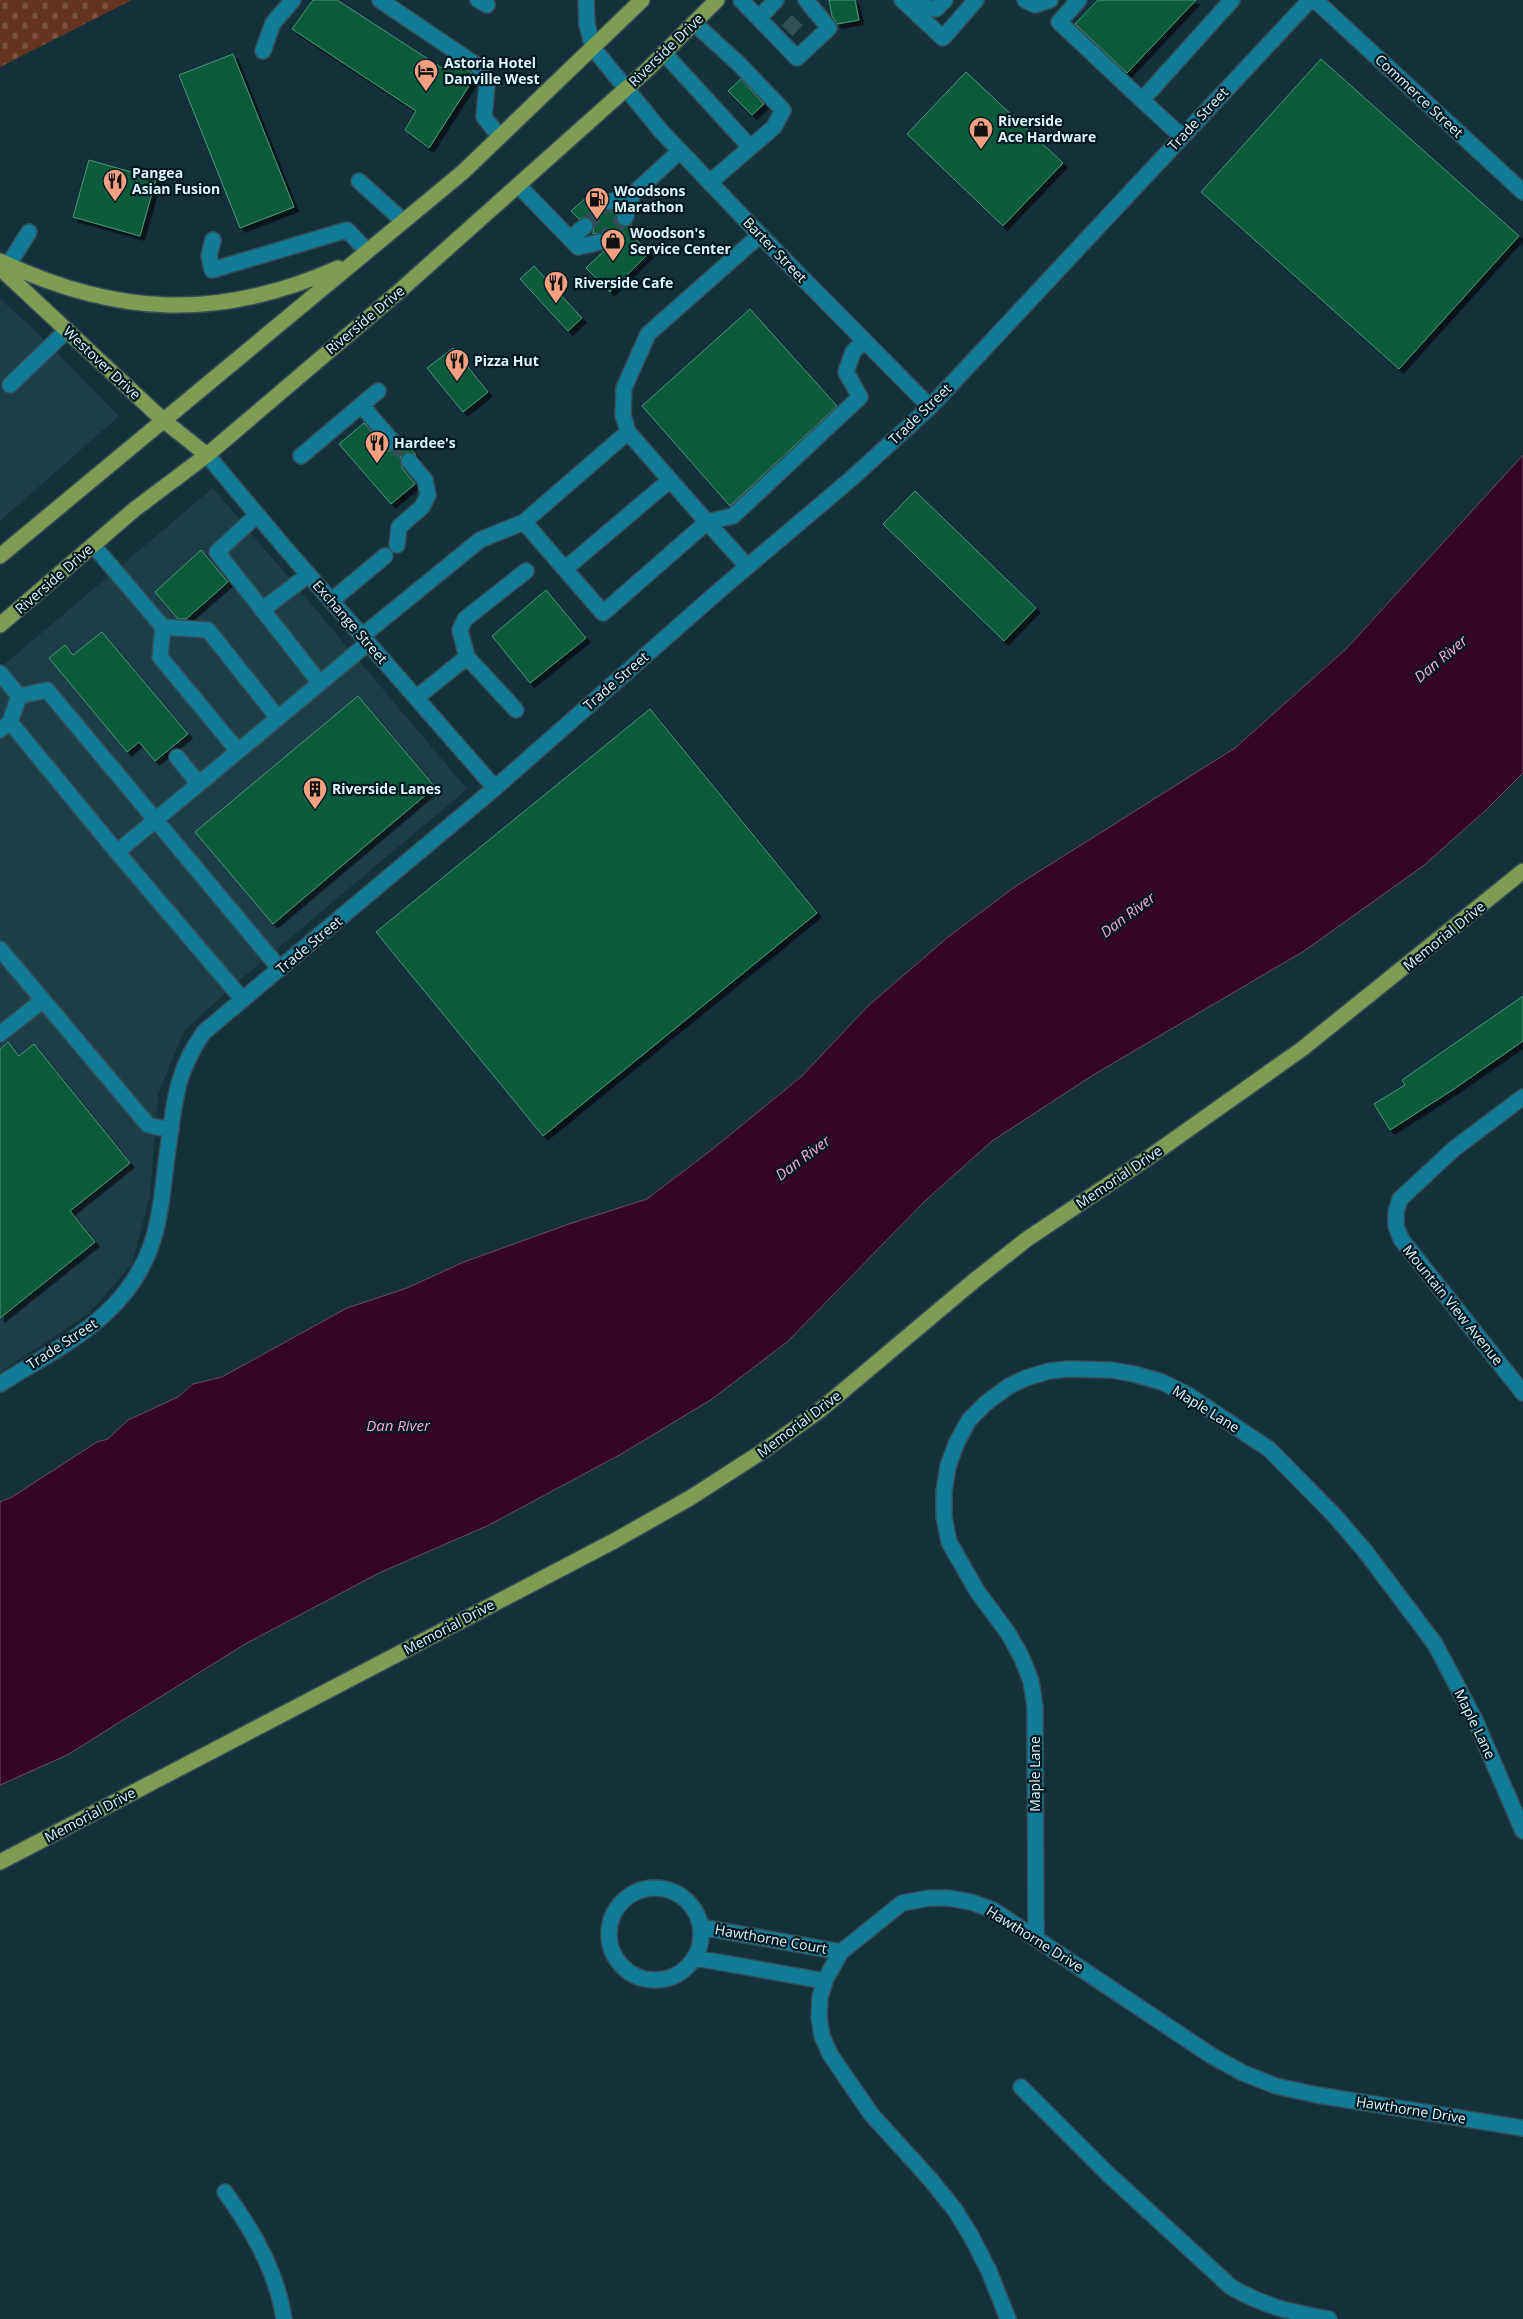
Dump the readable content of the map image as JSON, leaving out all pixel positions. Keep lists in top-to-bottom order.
{
  "streets": {
    "main road": ["Riverside Drive", "Westover Drive", "Memorial Drive"],
    "street": [
      "Commerce Street",
      "Trade Street",
      "Barter Street",
      "Exchange Street",
      "Mountain View Avenue",
      "Maple Lane",
      "Hawthorne Court",
      "Hawthorne Drive"
    ]
  },
  "crossings": [
    ["Riverside Drive", "Barter Street"],
    ["Riverside Drive", "Westover Drive"],
    ["Riverside Drive", "Exchange Street"],
    ["Trade Street", "Barter Street"],
    ["Trade Street", "Exchange Street"],
    ["Westover Drive", "Exchange Street"],
    ["Maple Lane", "Hawthorne Drive"],
    ["Hawthorne Court", "Hawthorne Drive"]
  ],
  "water": ["Dan River"],
  "places": {
    "hotel": ["Astoria Hotel Danville West"],
    "shop": ["Riverside Ace Hardware", "Woodson's Service Center"],
    "restaurant": [
      "Pangea Asian Fusion",
      "Riverside Cafe",
      "Pizza Hut",
      "Hardee's"
    ],
    "fuel station": ["Woodsons Marathon"],
    "building": ["Riverside Lanes"]
  }
}
